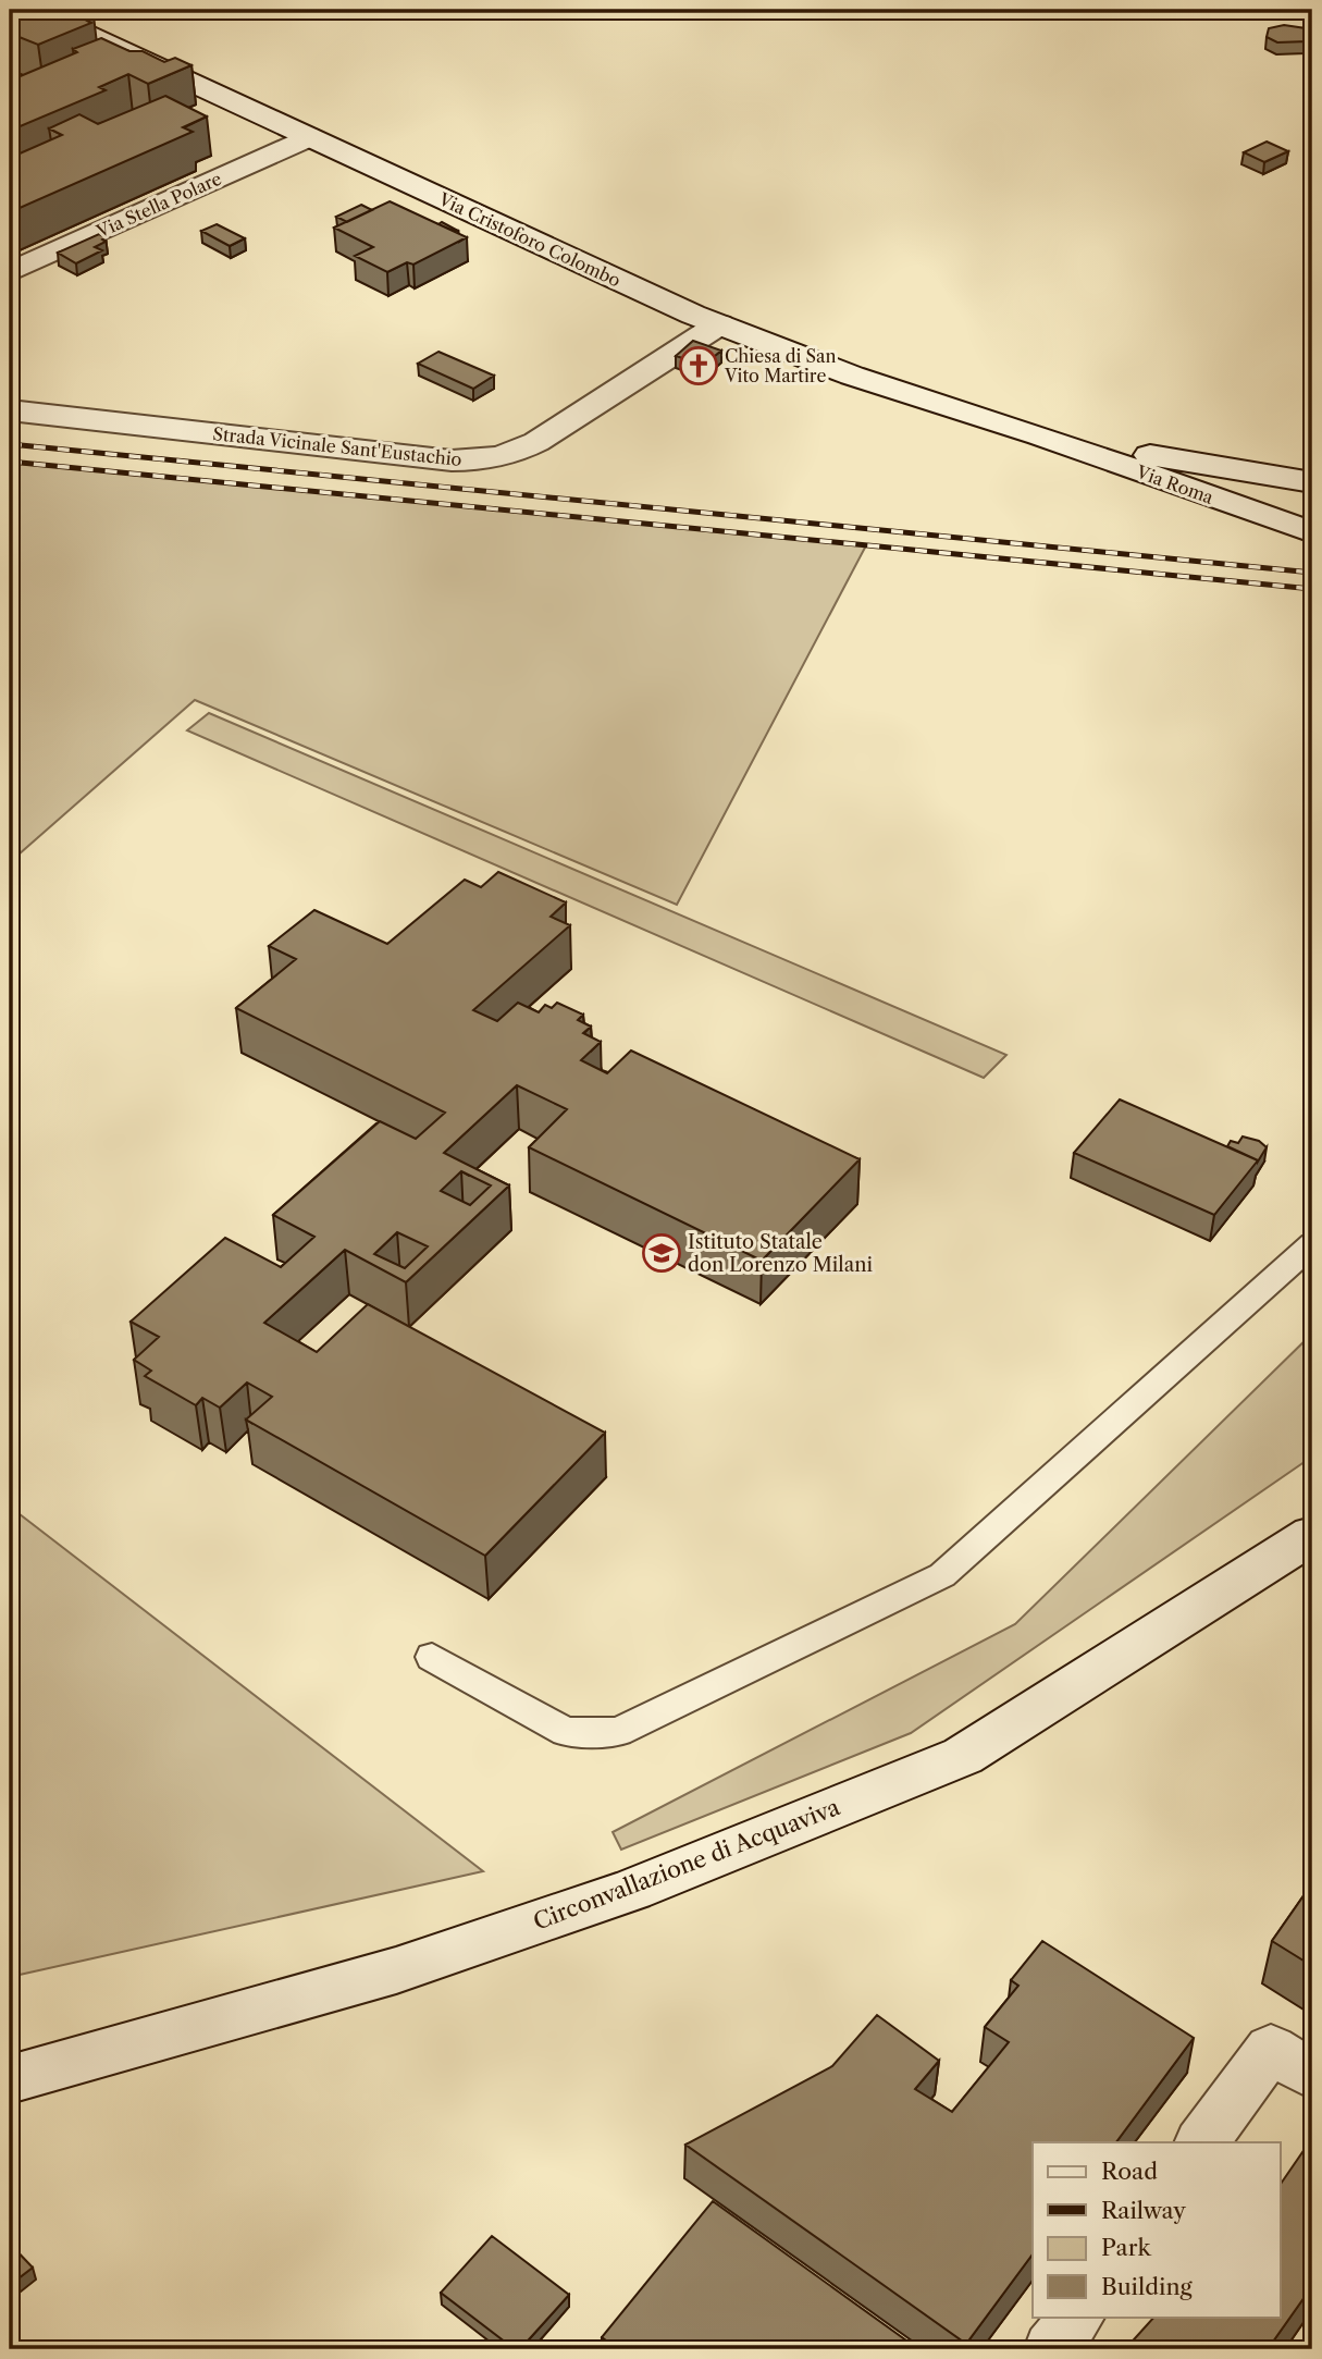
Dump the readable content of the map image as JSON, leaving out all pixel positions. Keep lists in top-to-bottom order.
{
  "streets": {
    "main road": [
      "Via Stella Polare",
      "Via Cristoforo Colombo",
      "Strada Vicinale Sant'Eustachio",
      "Via Roma",
      "Circonvallazione di Acquaviva"
    ]
  },
  "crossings": [
    ["Via Stella Polare", "Via Cristoforo Colombo"],
    ["Via Cristoforo Colombo", "Strada Vicinale Sant'Eustachio"],
    ["Via Cristoforo Colombo", "Via Roma"]
  ],
  "places": {
    "church": ["Chiesa di San Vito Martire"],
    "school or university": ["Istituto Statale don Lorenzo Milani"]
  },
  "legend": [
    "Road",
    "Railway",
    "Park",
    "Building"
  ]
}
